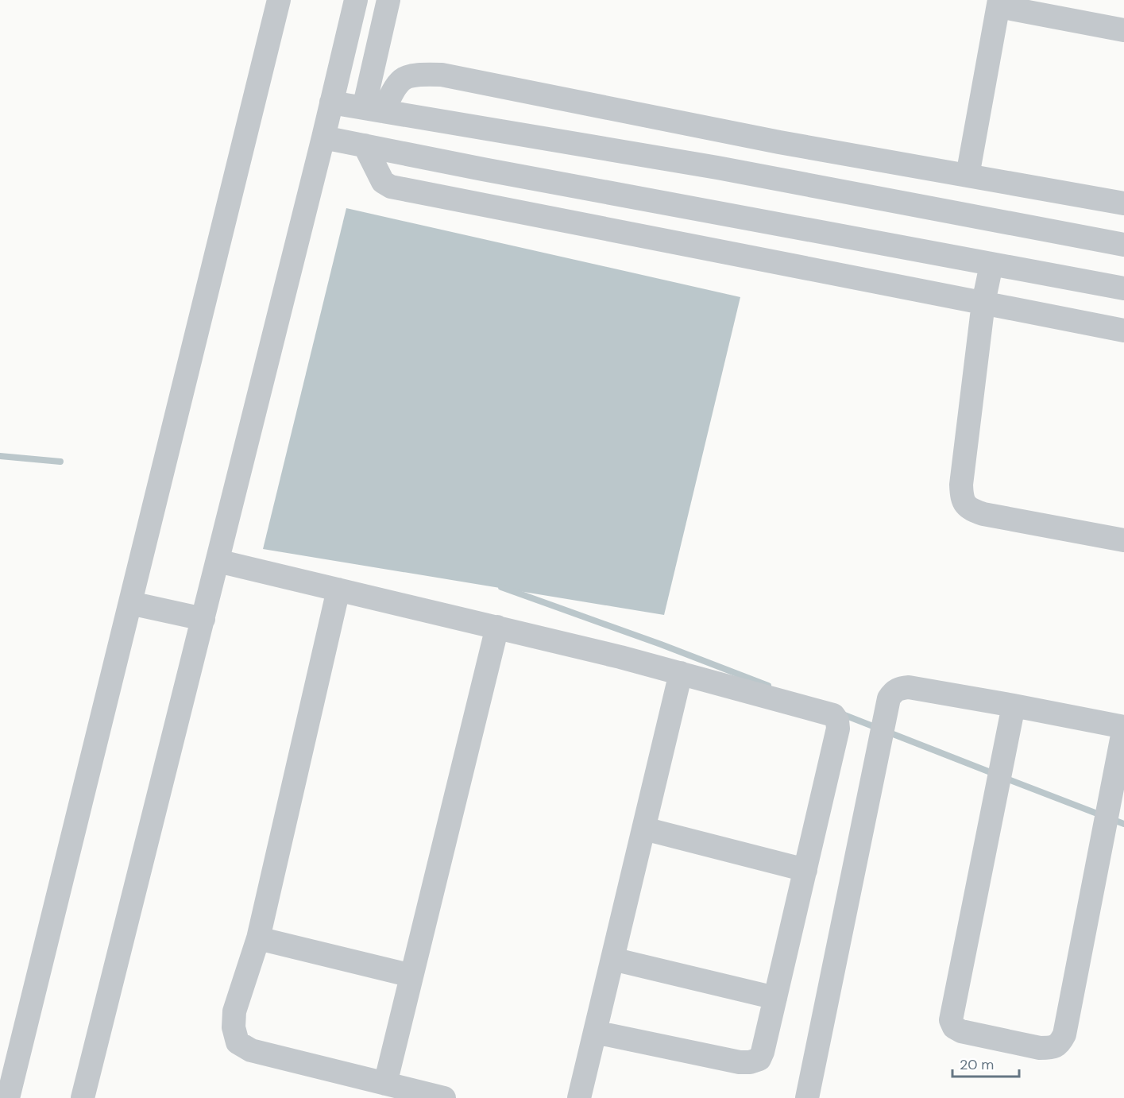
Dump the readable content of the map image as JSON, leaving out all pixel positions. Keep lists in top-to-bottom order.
{
  "scale_bar": "20 m"
}
